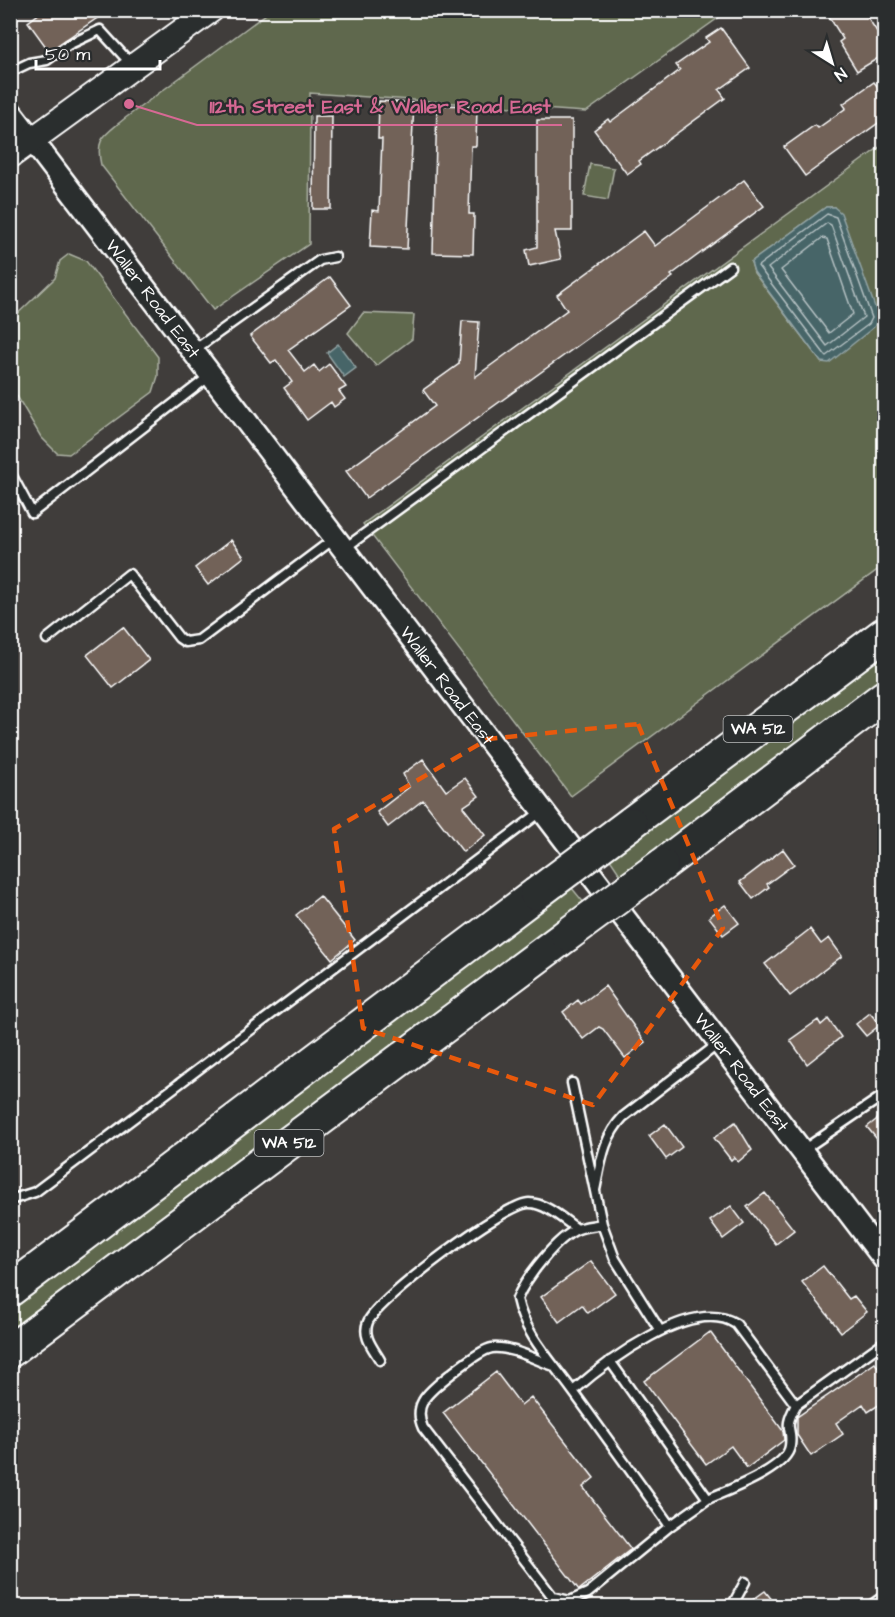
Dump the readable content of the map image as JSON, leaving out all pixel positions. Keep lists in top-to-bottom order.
{
  "streets": {
    "highway": ["WA 512"],
    "street": ["Waller Road East"]
  },
  "places": ["112th Street East & Waller Road East"],
  "scale_bar": "50 m",
  "north": "bottom right"
}
